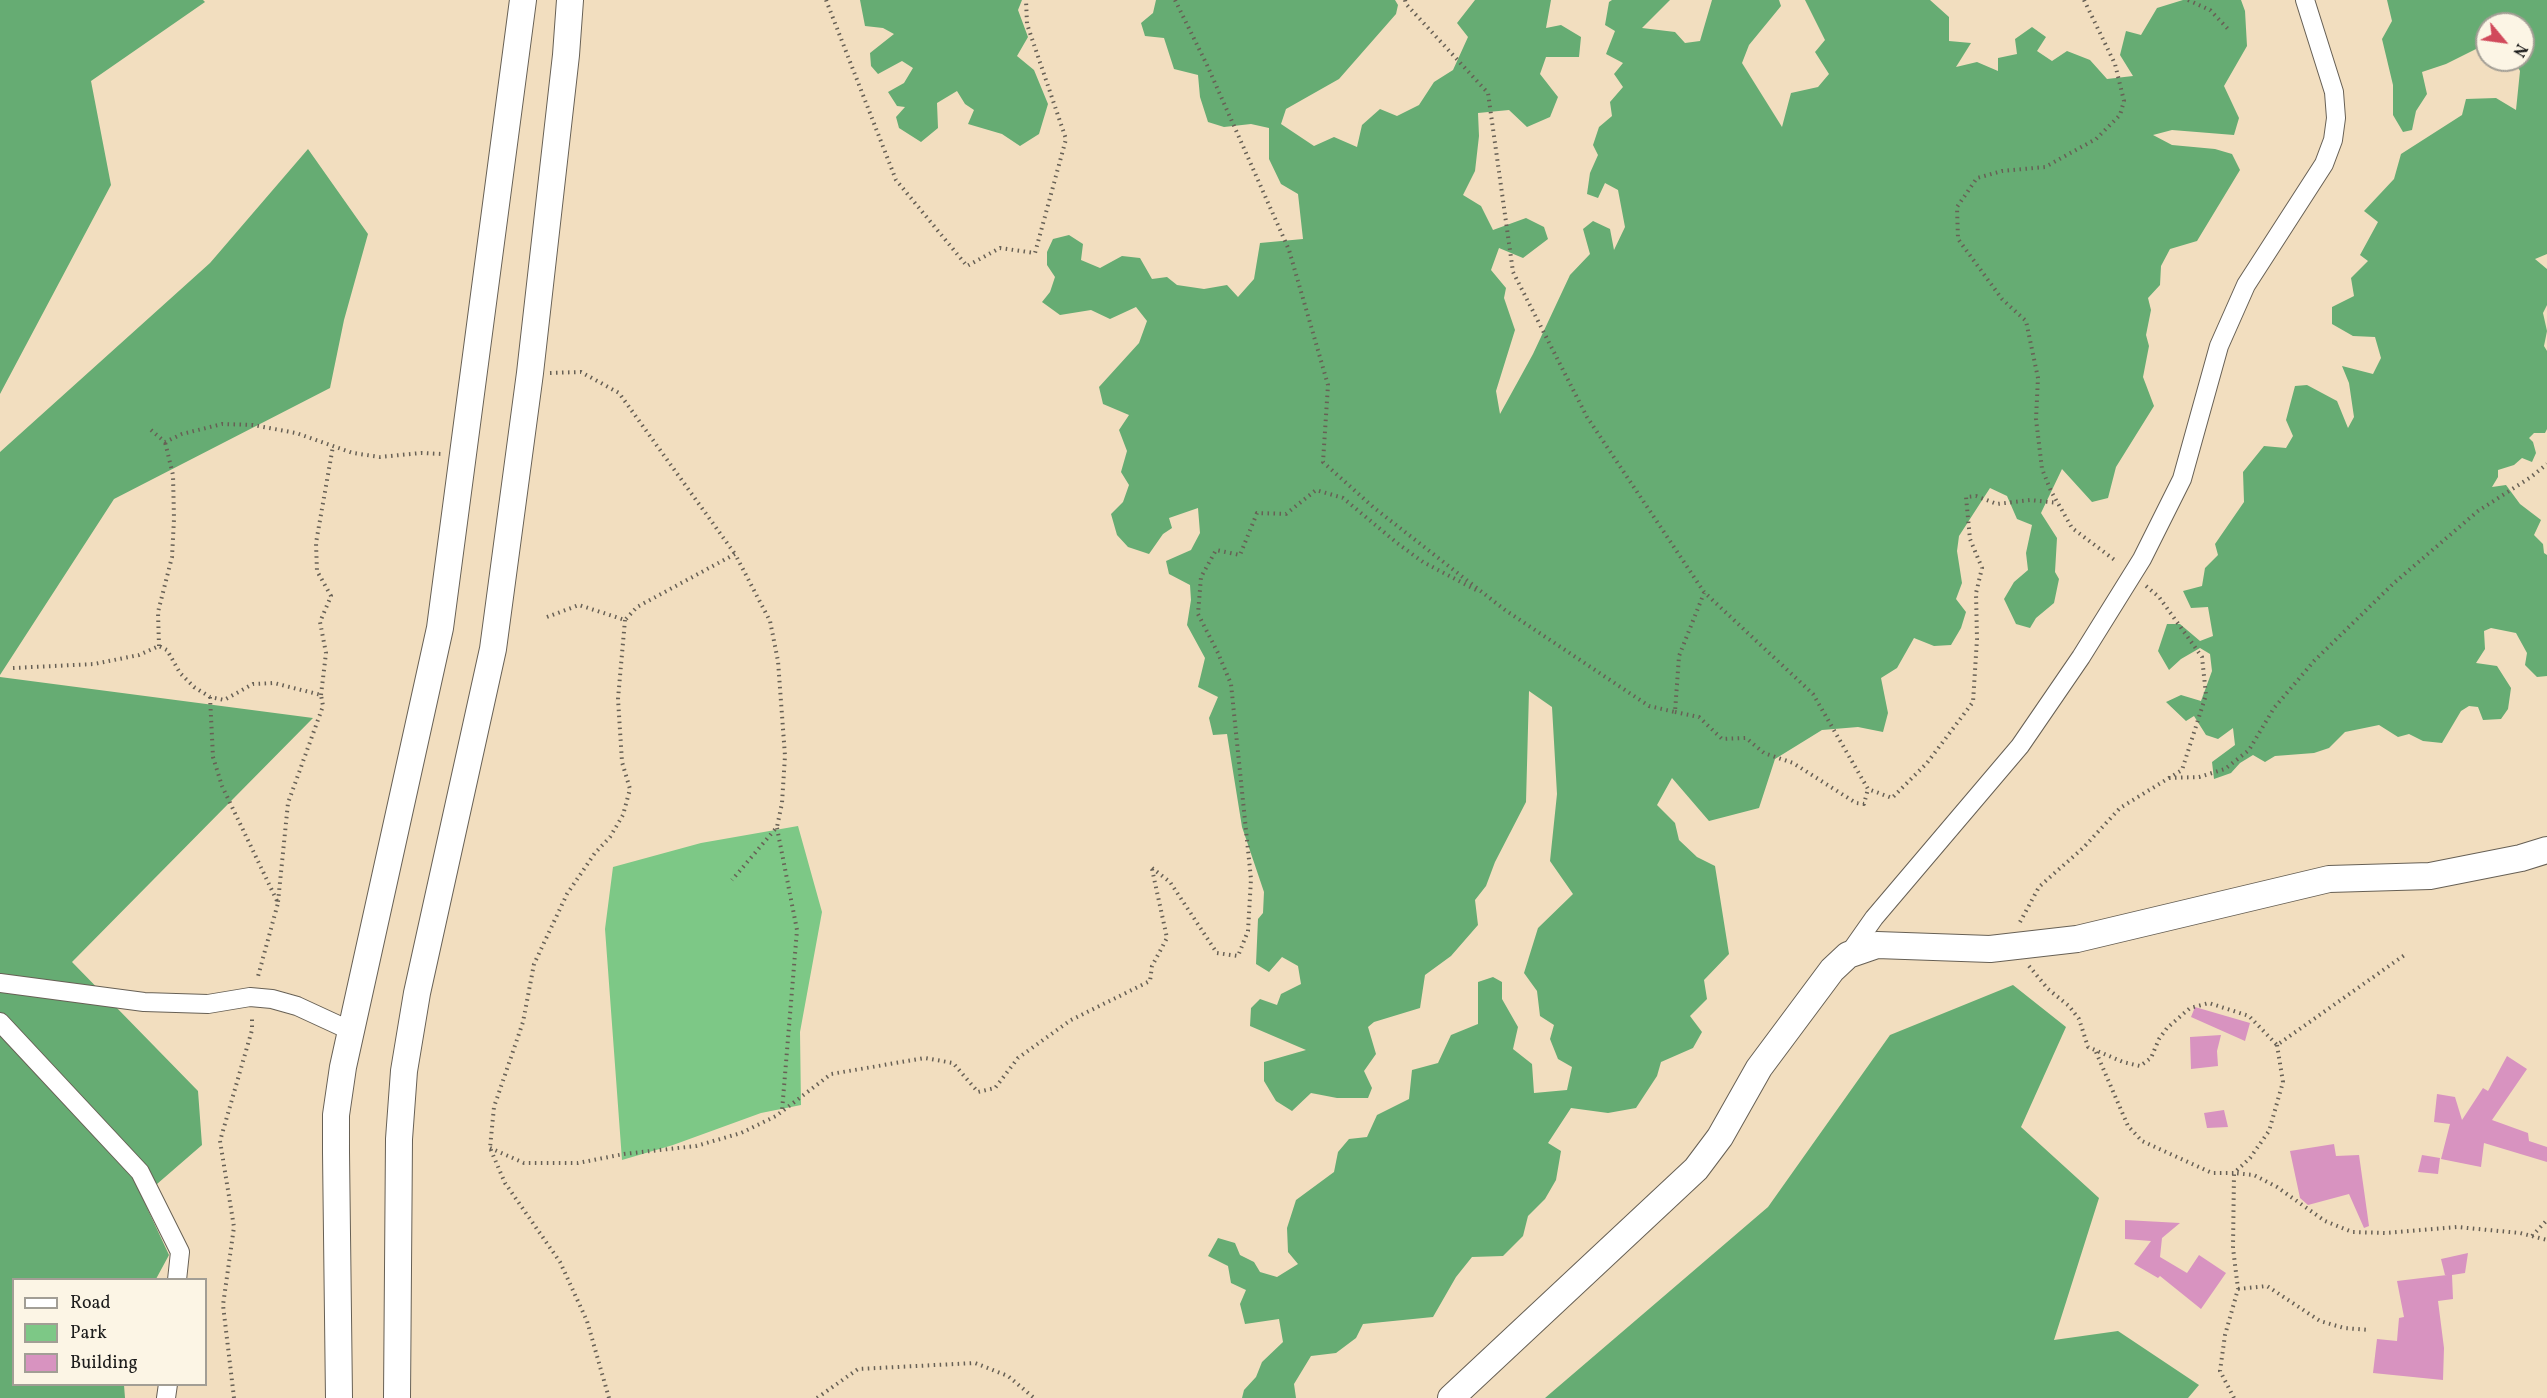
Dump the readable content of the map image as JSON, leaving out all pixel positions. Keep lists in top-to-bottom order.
{
  "legend": ["Road", "Park", "Building"],
  "north": "bottom right"
}
